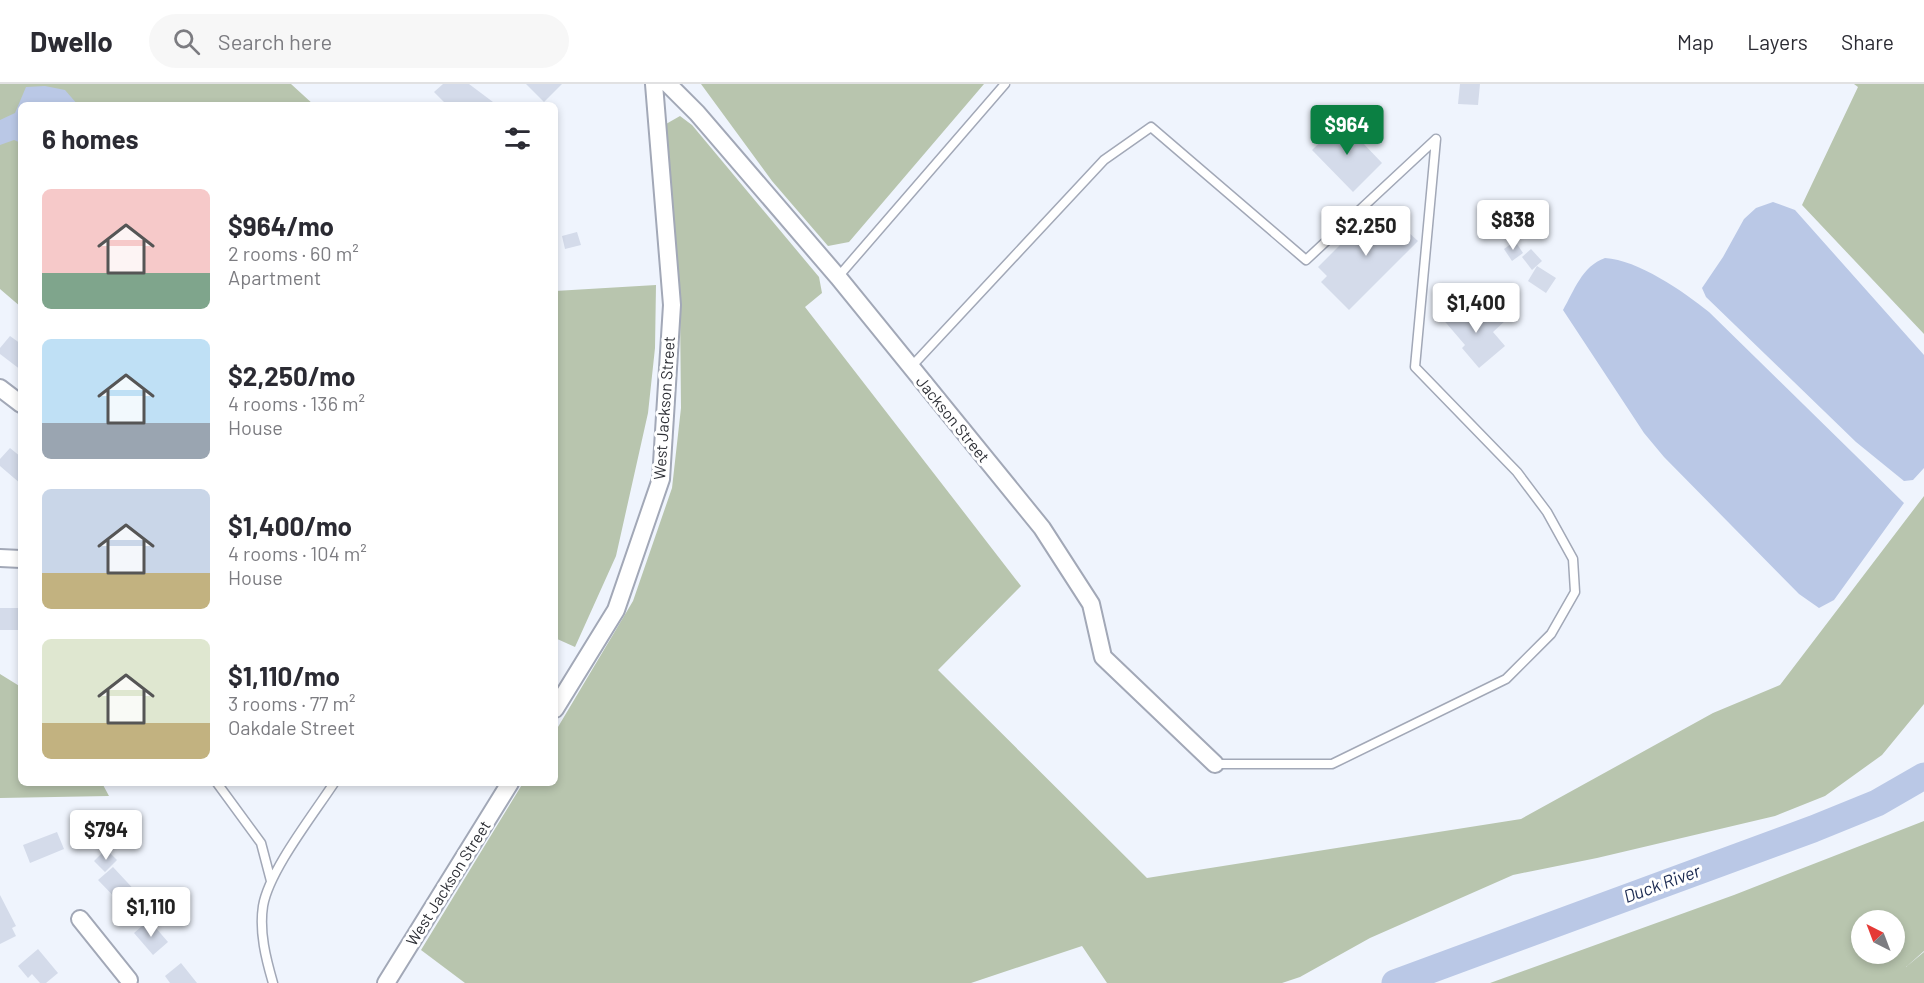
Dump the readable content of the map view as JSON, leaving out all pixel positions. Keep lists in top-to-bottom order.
{
  "streets": {
    "street": ["West Jackson Street", "Jackson Street"]
  },
  "water": ["Duck River"],
  "north": "top left",
  "page": {
    "header": "Dwello",
    "search": "Search here",
    "nav": ["Map", "Layers", "Share"],
    "heading": "6 homes",
    "price": [
      "$964",
      "$838",
      "$2,250",
      "$1,400",
      "$794",
      "$1,110"
    ],
    "list": [
      {
        "name": "$964/mo",
        "note": "2 rooms · 60 m² · Apartment"
      },
      {
        "name": "$2,250/mo",
        "note": "4 rooms · 136 m² · House"
      },
      {
        "name": "$1,400/mo",
        "note": "4 rooms · 104 m² · House"
      },
      {
        "name": "$1,110/mo",
        "note": "3 rooms · 77 m² · Oakdale Street"
      }
    ]
  }
}
